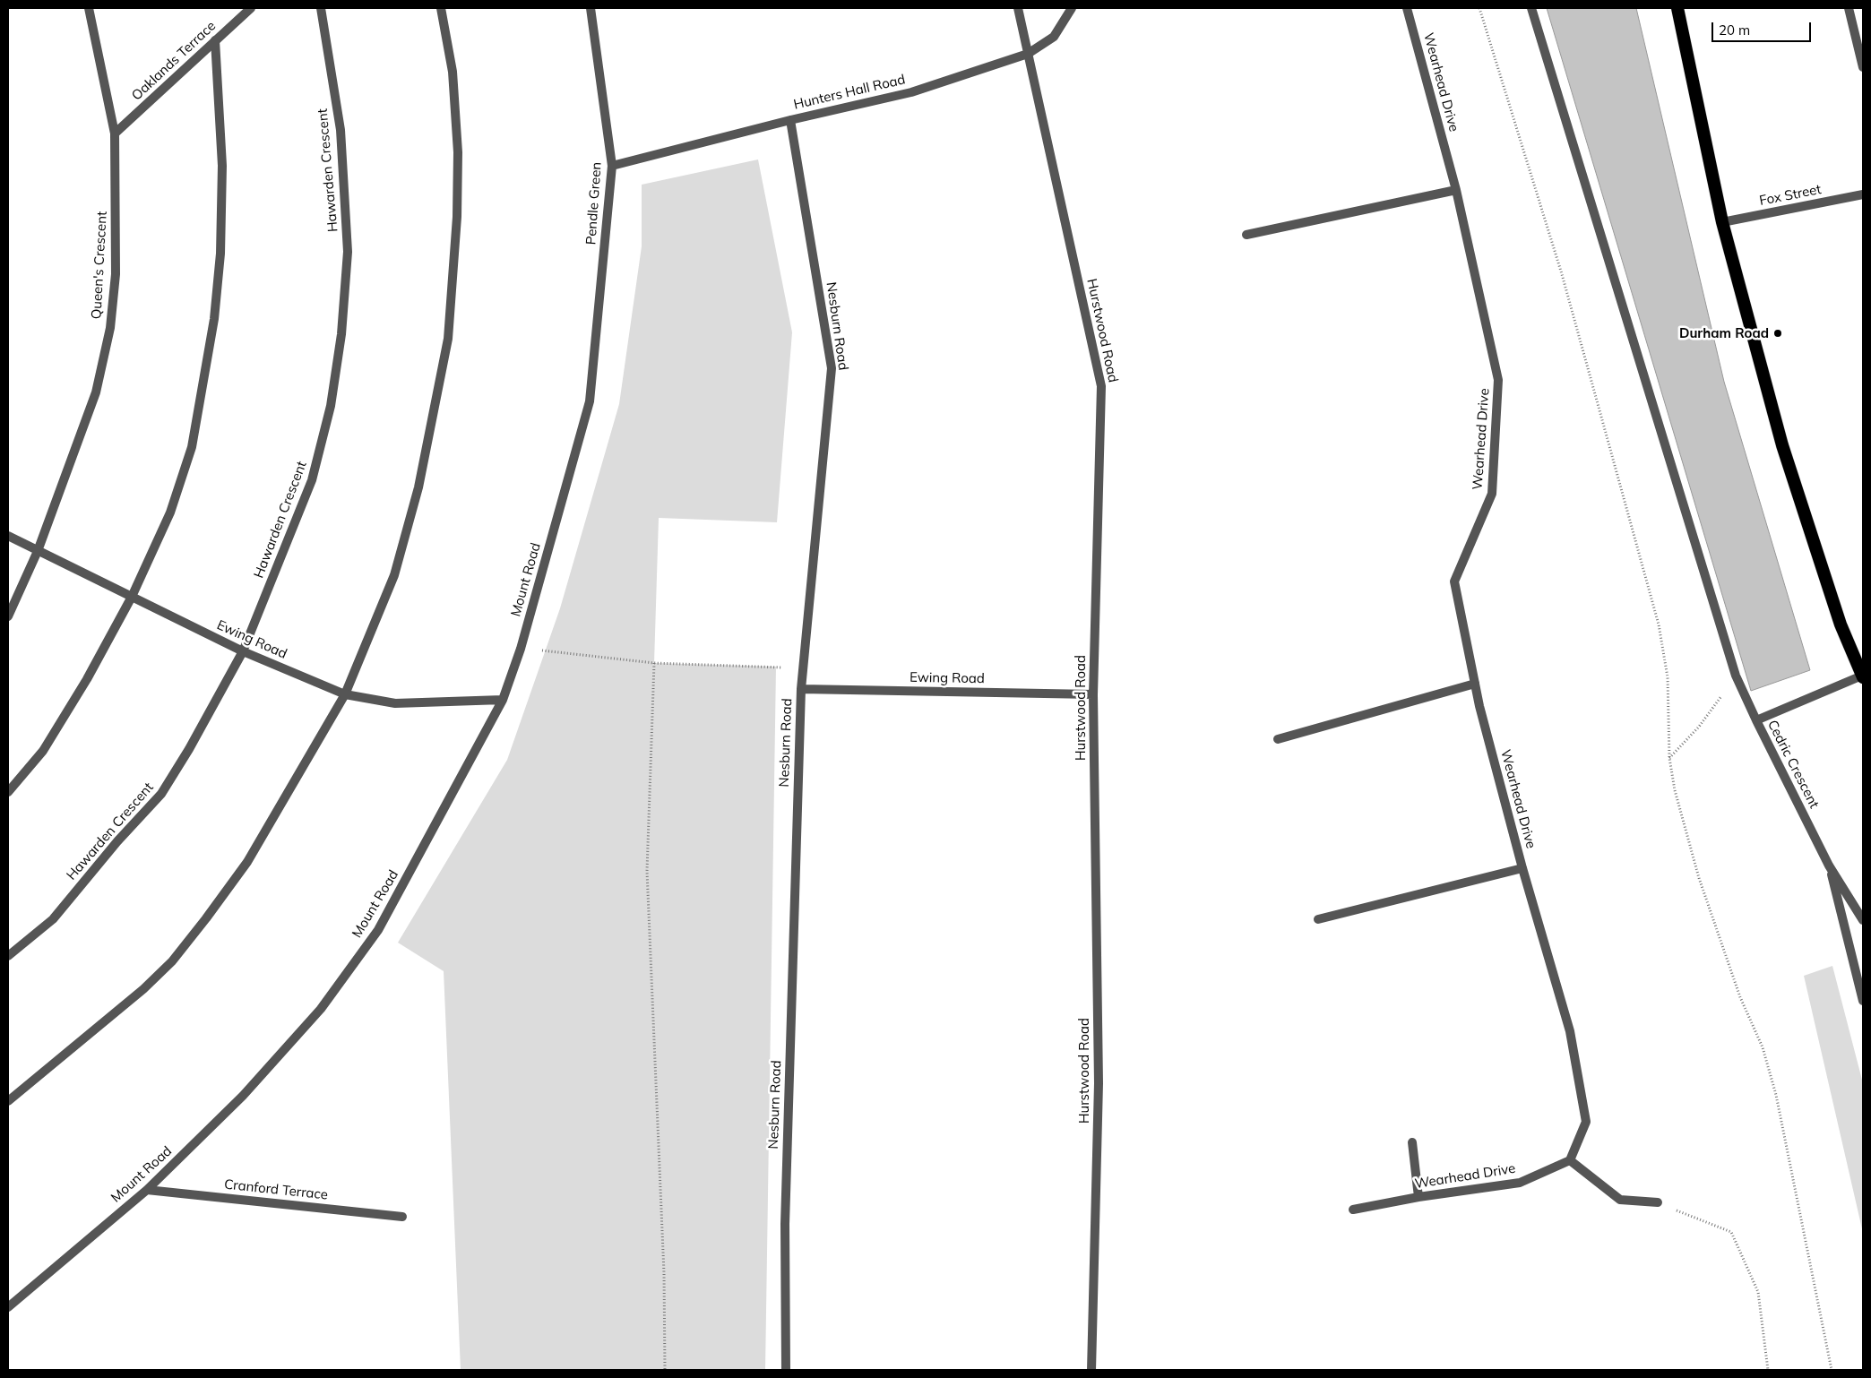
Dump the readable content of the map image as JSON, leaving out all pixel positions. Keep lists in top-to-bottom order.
{
  "streets": {
    "street": [
      "Oaklands Terrace",
      "Wearhead Drive",
      "Hunters Hall Road",
      "Hawarden Crescent",
      "Fox Street",
      "Pendle Green",
      "Queen's Crescent",
      "Nesburn Road",
      "Hurstwood Road",
      "Mount Road",
      "Ewing Road",
      "Cedric Crescent",
      "Cranford Terrace"
    ]
  },
  "crossings": [
    ["Oaklands Terrace", "Queen's Crescent"],
    ["Hunters Hall Road", "Pendle Green"],
    ["Hunters Hall Road", "Nesburn Road"],
    ["Hunters Hall Road", "Hurstwood Road"],
    ["Hawarden Crescent", "Ewing Road"],
    ["Pendle Green", "Mount Road"],
    ["Queen's Crescent", "Ewing Road"],
    ["Nesburn Road", "Ewing Road"],
    ["Hurstwood Road", "Ewing Road"],
    ["Mount Road", "Ewing Road"],
    ["Mount Road", "Cranford Terrace"]
  ],
  "places": ["Durham Road"],
  "scale_bar": "20 m"
}
